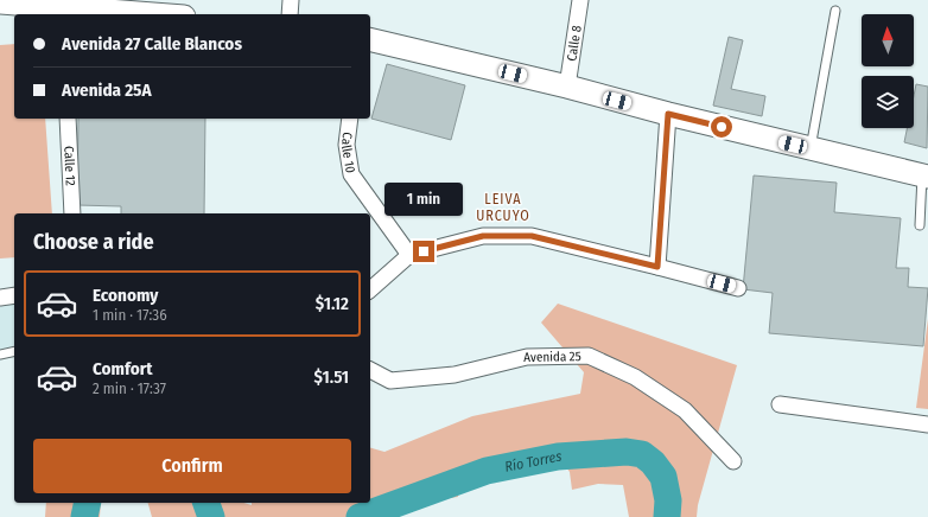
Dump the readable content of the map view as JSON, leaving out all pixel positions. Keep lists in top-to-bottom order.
{
  "streets": {
    "street": [
      "Calle 8",
      "Calle 10",
      "Calle 12",
      "Avenida 25"
    ]
  },
  "districts": ["LEIVA URCUYO"],
  "water": ["Río Torres"],
  "north": "top",
  "page": {
    "banner": ["Avenida 27 Calle Blancos", "Avenida 25A"],
    "bubble": "1 min",
    "heading": "Choose a ride",
    "list": [
      {
        "name": "Economy",
        "note": "1 min · 17:36",
        "value": "$1.12"
      },
      {
        "name": "Comfort",
        "note": "2 min · 17:37",
        "value": "$1.51"
      }
    ],
    "buttons": "Confirm"
  }
}
